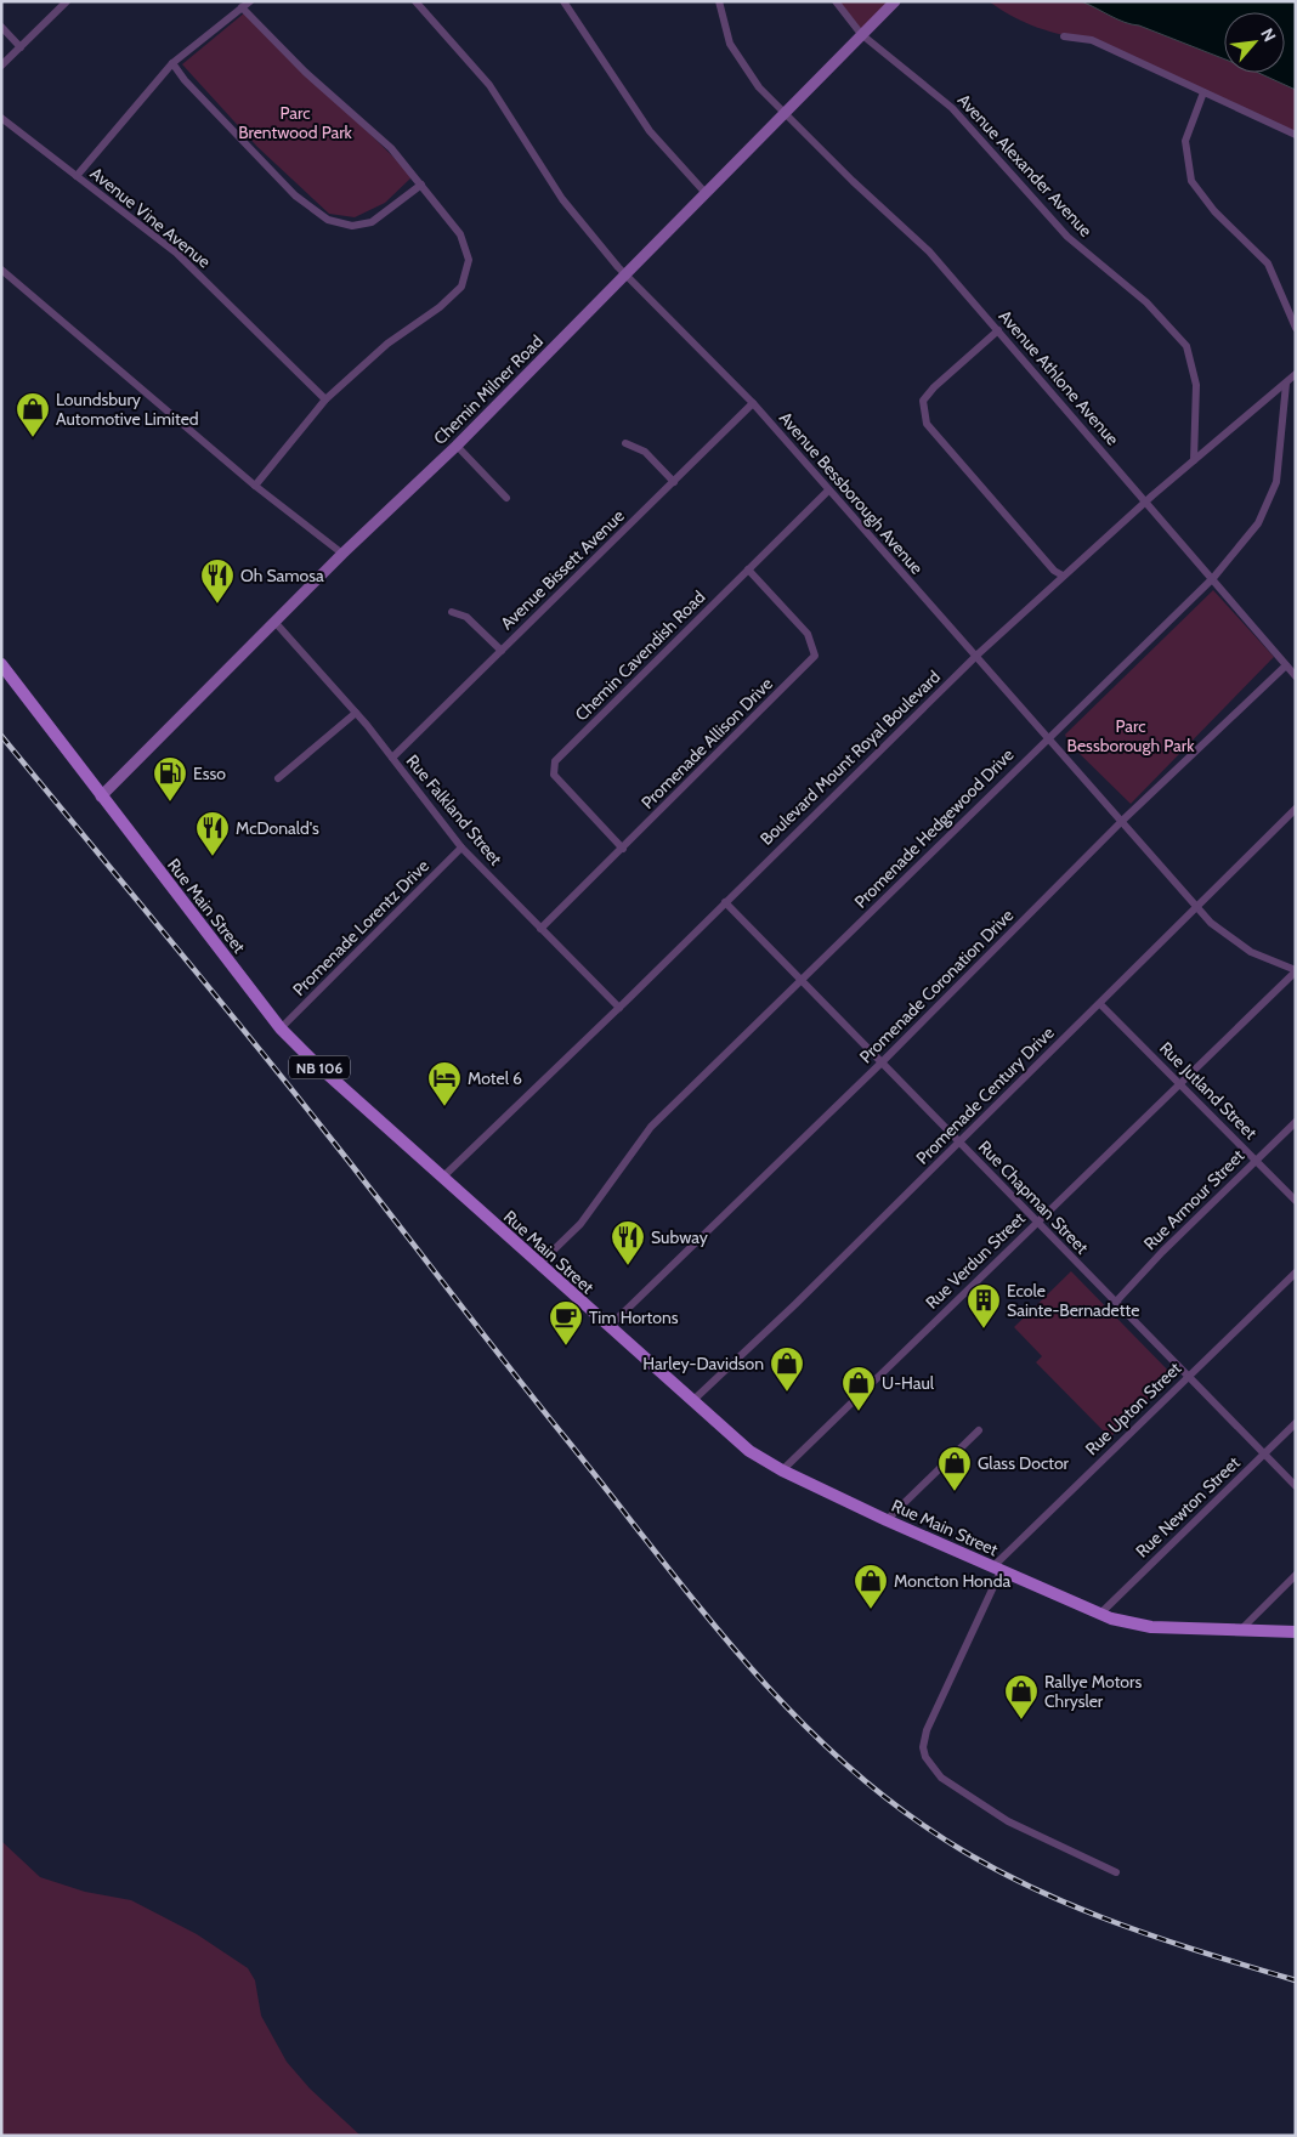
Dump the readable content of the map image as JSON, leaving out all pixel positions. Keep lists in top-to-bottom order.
{
  "streets": {
    "main road": ["Rue Main Street", "NB 106"],
    "street": [
      "Avenue Alexander Avenue",
      "Avenue Vine Avenue",
      "Avenue Athlone Avenue",
      "Chemin Milner Road",
      "Avenue Bessborough Avenue",
      "Avenue Bissett Avenue",
      "Chemin Cavendish Road",
      "Promenade Allison Drive",
      "Boulevard Mount Royal Boulevard",
      "Rue Falkland Street",
      "Promenade Hedgewood Drive",
      "Promenade Lorentz Drive",
      "Promenade Coronation Drive",
      "Rue Jutland Street",
      "Promenade Century Drive",
      "Rue Chapman Street",
      "Rue Armour Street",
      "Rue Verdun Street",
      "Rue Upton Street",
      "Rue Newton Street"
    ]
  },
  "crossings": [
    ["Avenue Alexander Avenue", "Chemin Milner Road"],
    ["Avenue Alexander Avenue", "Boulevard Mount Royal Boulevard"],
    ["Avenue Athlone Avenue", "Chemin Milner Road"],
    ["Avenue Athlone Avenue", "Boulevard Mount Royal Boulevard"],
    ["Avenue Athlone Avenue", "Promenade Hedgewood Drive"],
    ["Avenue Athlone Avenue", "Promenade Coronation Drive"],
    ["Chemin Milner Road", "Avenue Bessborough Avenue"],
    ["Chemin Milner Road", "Rue Falkland Street"],
    ["Chemin Milner Road", "Rue Main Street"],
    ["Avenue Bessborough Avenue", "Avenue Bissett Avenue"],
    ["Avenue Bessborough Avenue", "Chemin Cavendish Road"],
    ["Avenue Bessborough Avenue", "Boulevard Mount Royal Boulevard"],
    ["Avenue Bessborough Avenue", "Promenade Hedgewood Drive"],
    ["Avenue Bessborough Avenue", "Promenade Coronation Drive"],
    ["Avenue Bessborough Avenue", "Promenade Century Drive"],
    ["Avenue Bessborough Avenue", "Rue Verdun Street"],
    ["Avenue Bissett Avenue", "Rue Falkland Street"],
    ["Chemin Cavendish Road", "Promenade Allison Drive"],
    ["Promenade Allison Drive", "Rue Falkland Street"],
    ["Boulevard Mount Royal Boulevard", "Rue Falkland Street"],
    ["Boulevard Mount Royal Boulevard", "Promenade Hedgewood Drive"],
    ["Boulevard Mount Royal Boulevard", "Rue Main Street"],
    ["Boulevard Mount Royal Boulevard", "Rue Chapman Street"],
    ["Rue Falkland Street", "Promenade Lorentz Drive"],
    ["Promenade Hedgewood Drive", "Rue Main Street"],
    ["Promenade Hedgewood Drive", "Rue Chapman Street"],
    ["Rue Main Street", "Promenade Lorentz Drive"],
    ["Rue Main Street", "Promenade Coronation Drive"],
    ["Rue Main Street", "Promenade Century Drive"],
    ["Rue Main Street", "Rue Verdun Street"],
    ["Rue Main Street", "Rue Upton Street"],
    ["Rue Main Street", "Rue Newton Street"],
    ["Promenade Coronation Drive", "Rue Chapman Street"],
    ["Rue Jutland Street", "Promenade Century Drive"],
    ["Rue Jutland Street", "Rue Armour Street"],
    ["Rue Jutland Street", "Rue Verdun Street"],
    ["Promenade Century Drive", "Rue Chapman Street"],
    ["Rue Chapman Street", "Rue Armour Street"],
    ["Rue Chapman Street", "Rue Verdun Street"],
    ["Rue Chapman Street", "Rue Upton Street"],
    ["Rue Chapman Street", "Rue Newton Street"]
  ],
  "parks": ["Parc Brentwood Park", "Parc Bessborough Park"],
  "places": {
    "shop": [
      "Loundsbury Automotive Limited",
      "Harley-Davidson",
      "U-Haul",
      "Glass Doctor",
      "Moncton Honda",
      "Rallye Motors Chrysler"
    ],
    "restaurant": ["Oh Samosa", "McDonald's", "Subway"],
    "fuel station": ["Esso"],
    "hotel": ["Motel 6"],
    "building": ["Ecole Sainte-Bernadette"],
    "cafe": ["Tim Hortons"]
  },
  "north": "top right"
}
